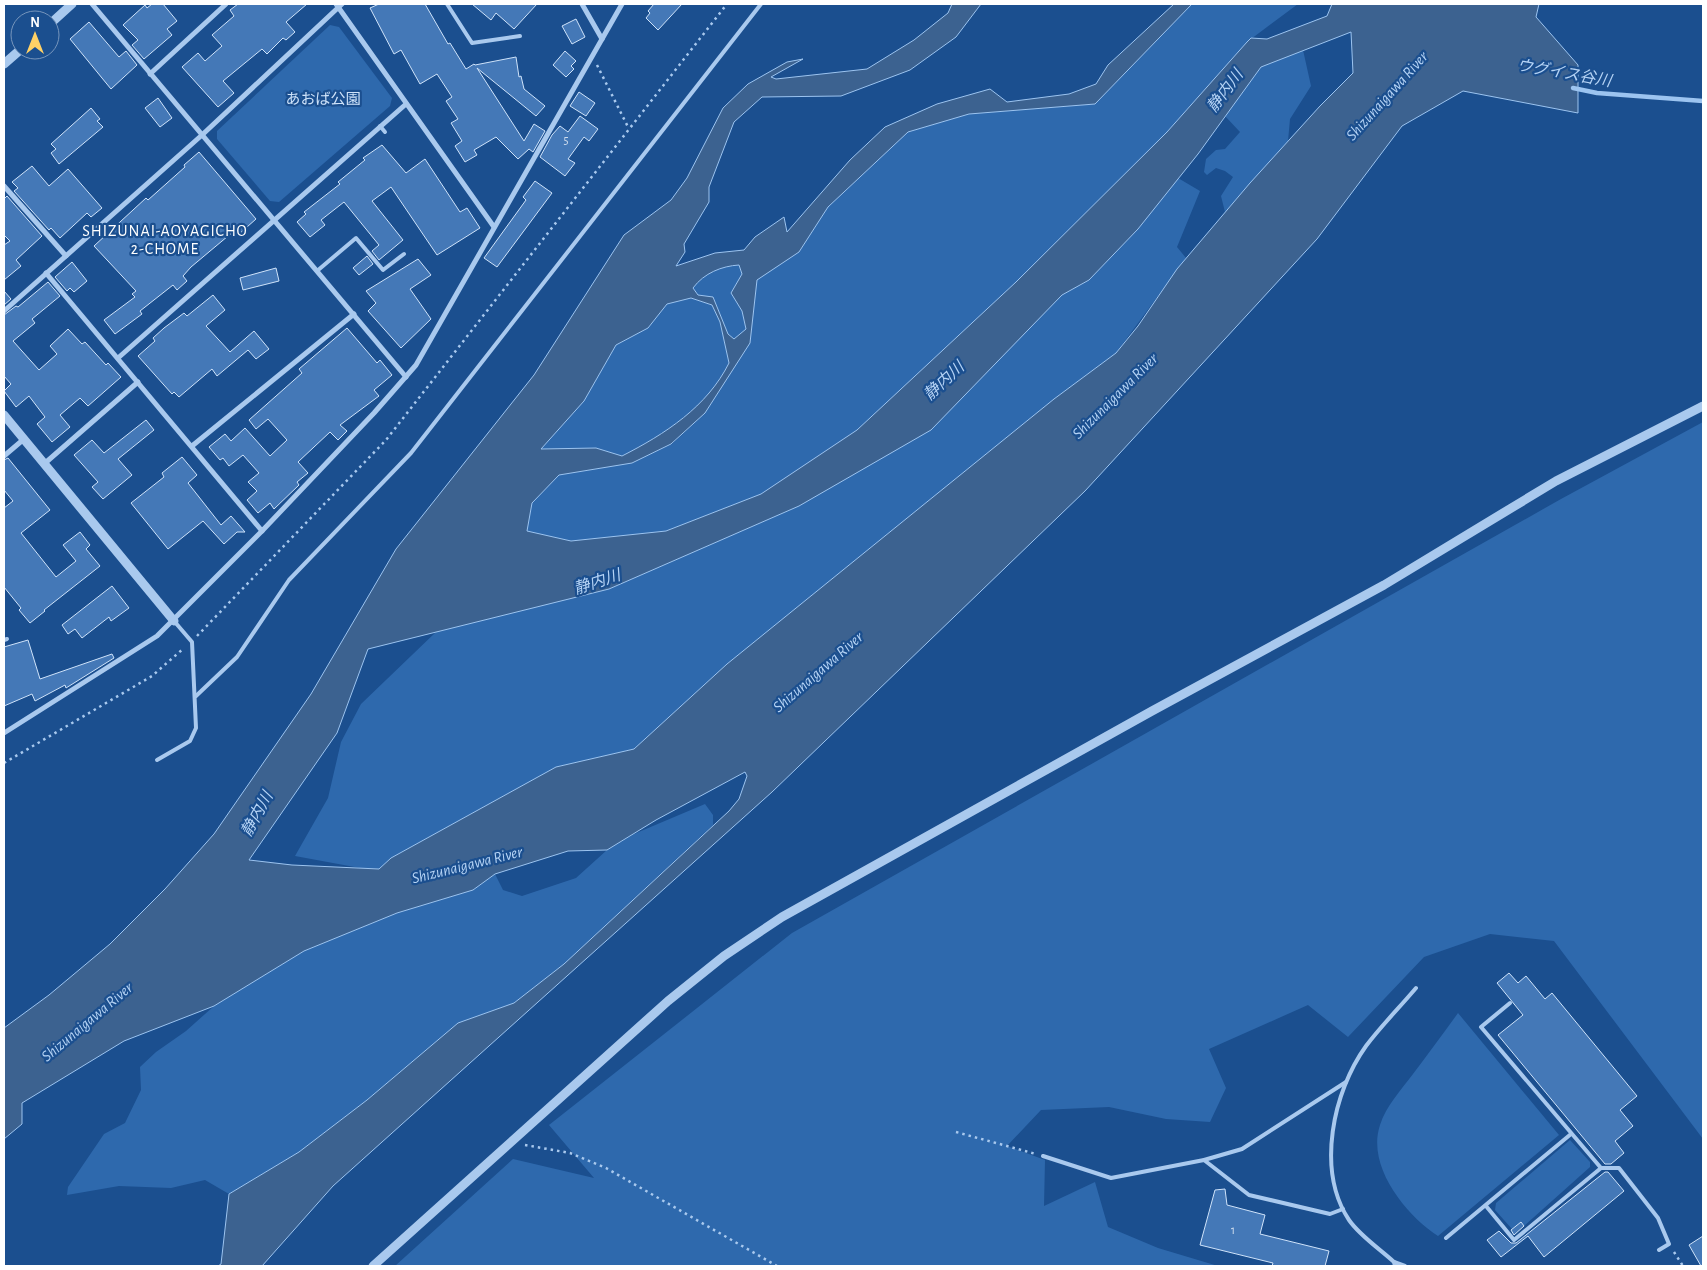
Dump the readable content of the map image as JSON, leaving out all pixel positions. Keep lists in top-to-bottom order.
{
  "districts": ["SHIZUNAI-AOYAGICHO 2-CHOME"],
  "water": ["ウグイス谷川", "静内川", "Shizunaigawa River"],
  "parks": ["あおば公園"],
  "house_numbers": ["5", "1"],
  "north": "top"
}
